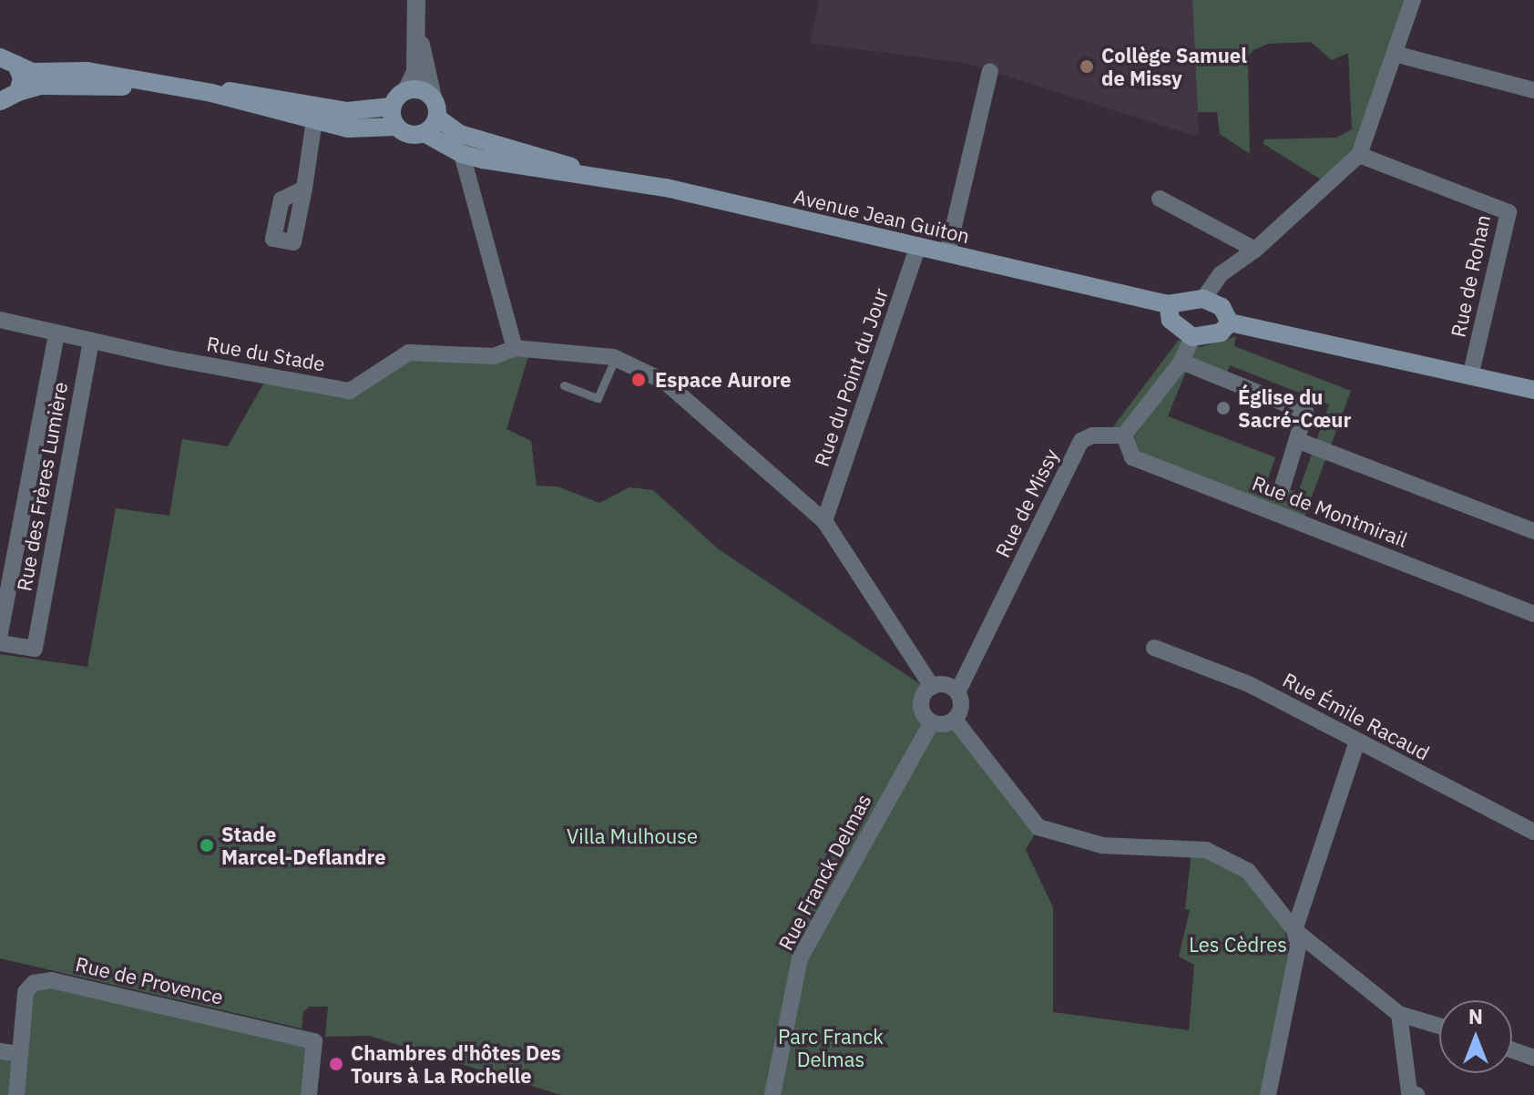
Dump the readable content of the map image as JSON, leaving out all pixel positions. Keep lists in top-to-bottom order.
{
  "streets": {
    "main road": ["Avenue Jean Guiton"],
    "street": [
      "Rue de Rohan",
      "Rue du Stade",
      "Rue du Point du Jour",
      "Rue des Frères Lumière",
      "Rue de Missy",
      "Rue de Montmirail",
      "Rue Émile Racaud",
      "Rue Franck Delmas",
      "Rue de Provence"
    ]
  },
  "crossings": [
    ["Avenue Jean Guiton", "Rue du Point du Jour"],
    ["Rue du Stade", "Rue des Frères Lumière"],
    ["Rue de Missy", "Rue de Montmirail"],
    ["Rue de Missy", "Rue Franck Delmas"]
  ],
  "parks": ["Villa Mulhouse", "Les Cèdres", "Parc Franck Delmas"],
  "places": [
    "Collège Samuel de Missy",
    "Espace Aurore",
    "Église du Sacré-Cœur",
    "Stade Marcel-Deflandre",
    "Chambres d'hôtes Des Tours à La Rochelle"
  ],
  "north": "top"
}
